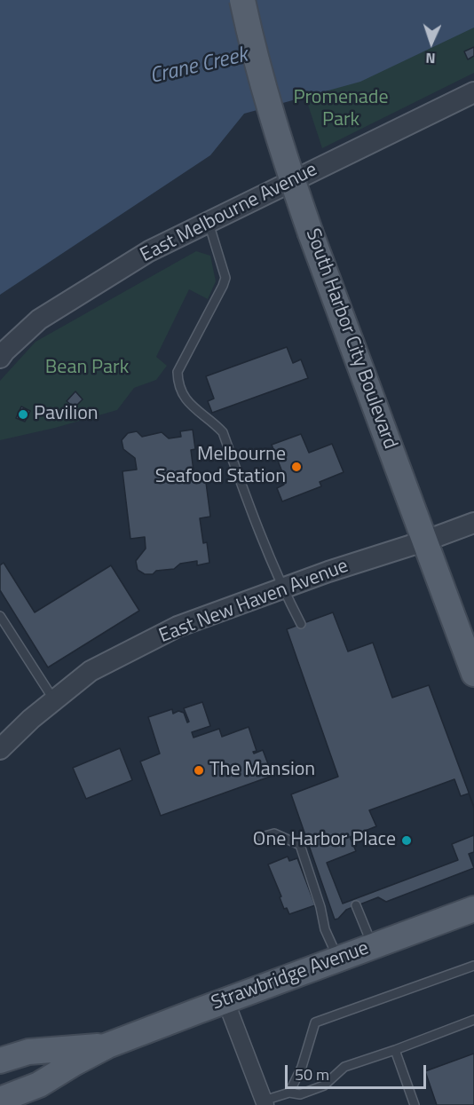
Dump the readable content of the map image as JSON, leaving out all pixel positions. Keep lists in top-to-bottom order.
{
  "streets": {
    "main road": ["South Harbor City Boulevard", "Strawbridge Avenue"],
    "street": ["East Melbourne Avenue", "East New Haven Avenue"]
  },
  "crossings": [
    ["South Harbor City Boulevard", "East New Haven Avenue"]
  ],
  "water": ["Crane Creek"],
  "parks": ["Promenade Park", "Bean Park"],
  "places": [
    "Pavilion",
    "Melbourne Seafood Station",
    "The Mansion",
    "One Harbor Place"
  ],
  "scale_bar": "50 m",
  "north": "bottom"
}
